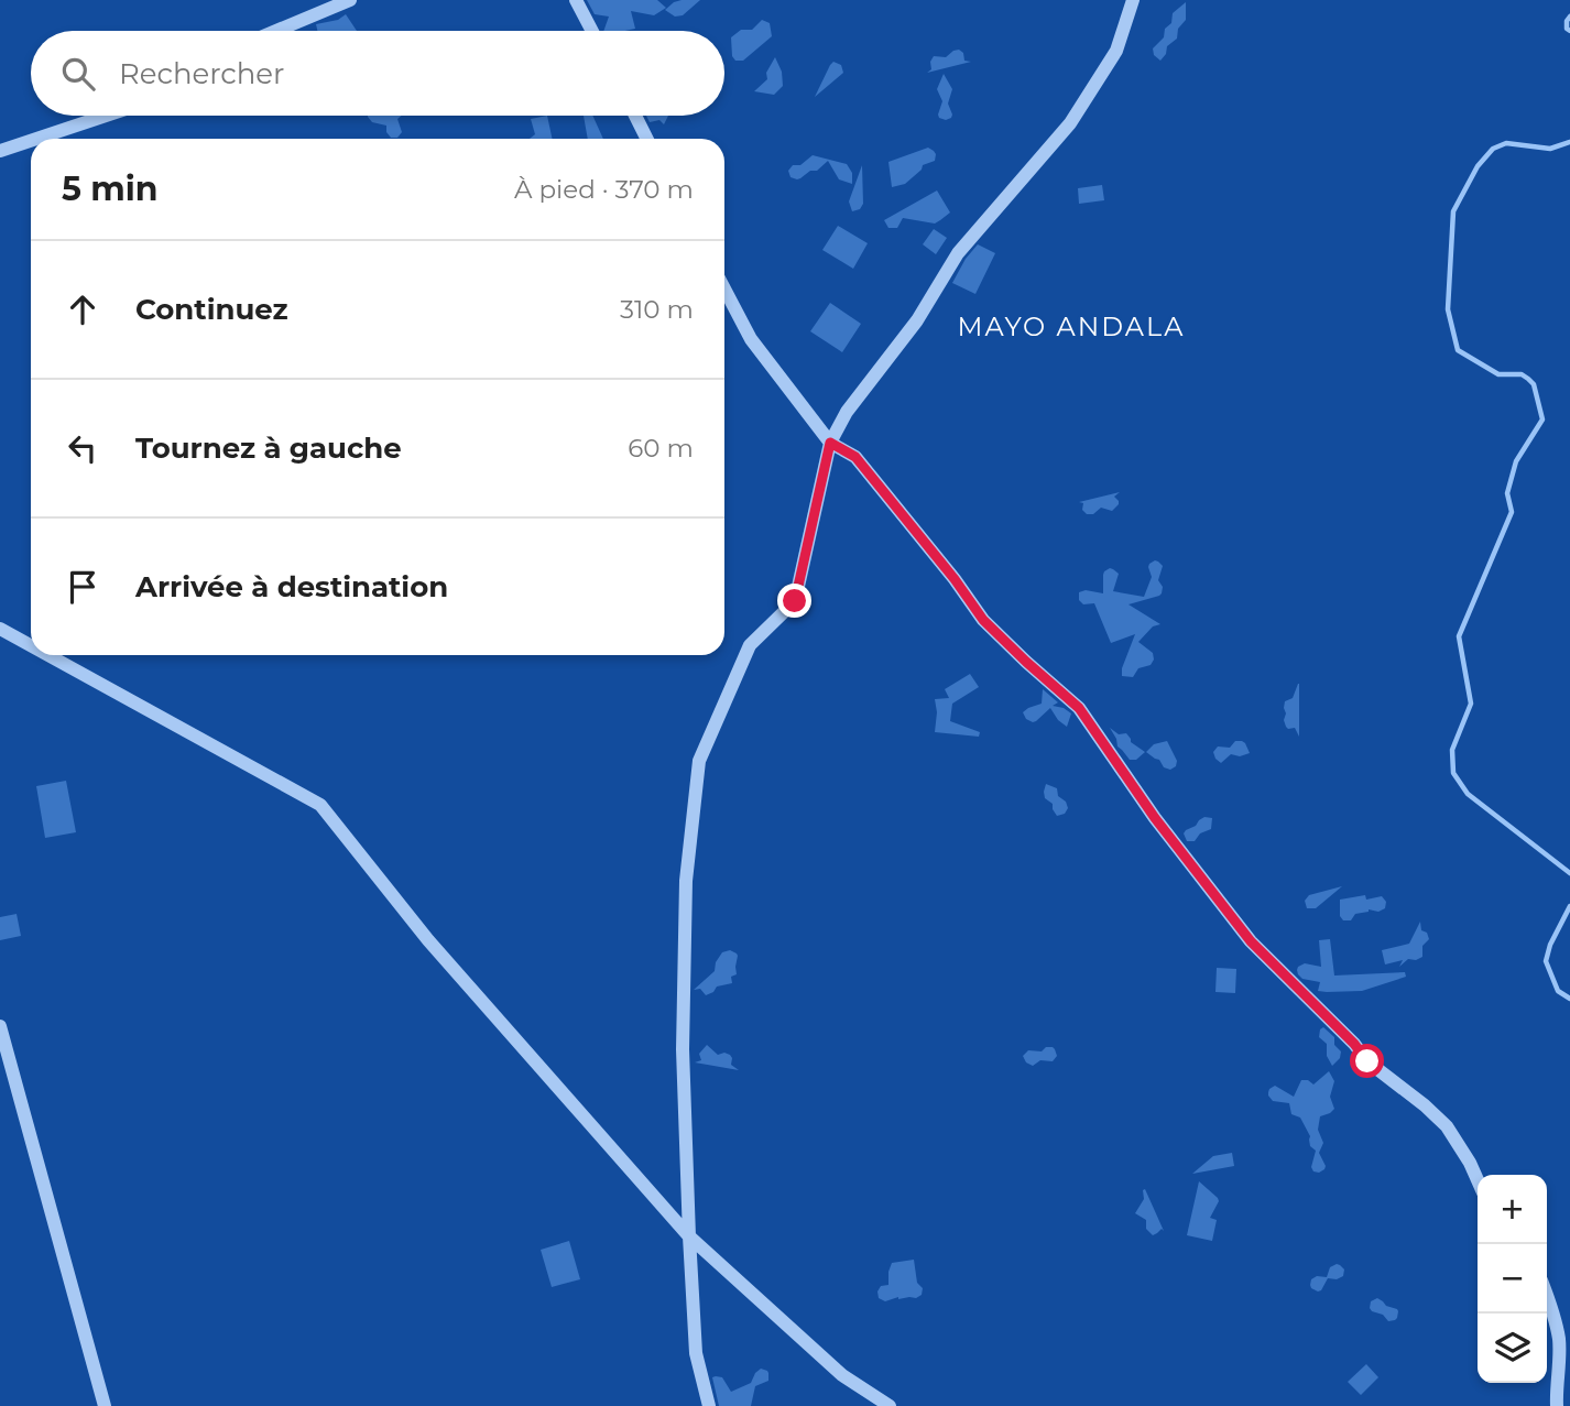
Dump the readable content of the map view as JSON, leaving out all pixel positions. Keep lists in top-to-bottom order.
{
  "districts": ["MAYO ANDALA"],
  "page": {
    "search": "Rechercher",
    "heading": ["5 min", "À pied · 370 m"],
    "list": [
      ["Continuez", "310 m"],
      ["Tournez à gauche", "60 m"],
      "Arrivée à destination"
    ],
    "map_buttons": ["+", "−"]
  }
}
